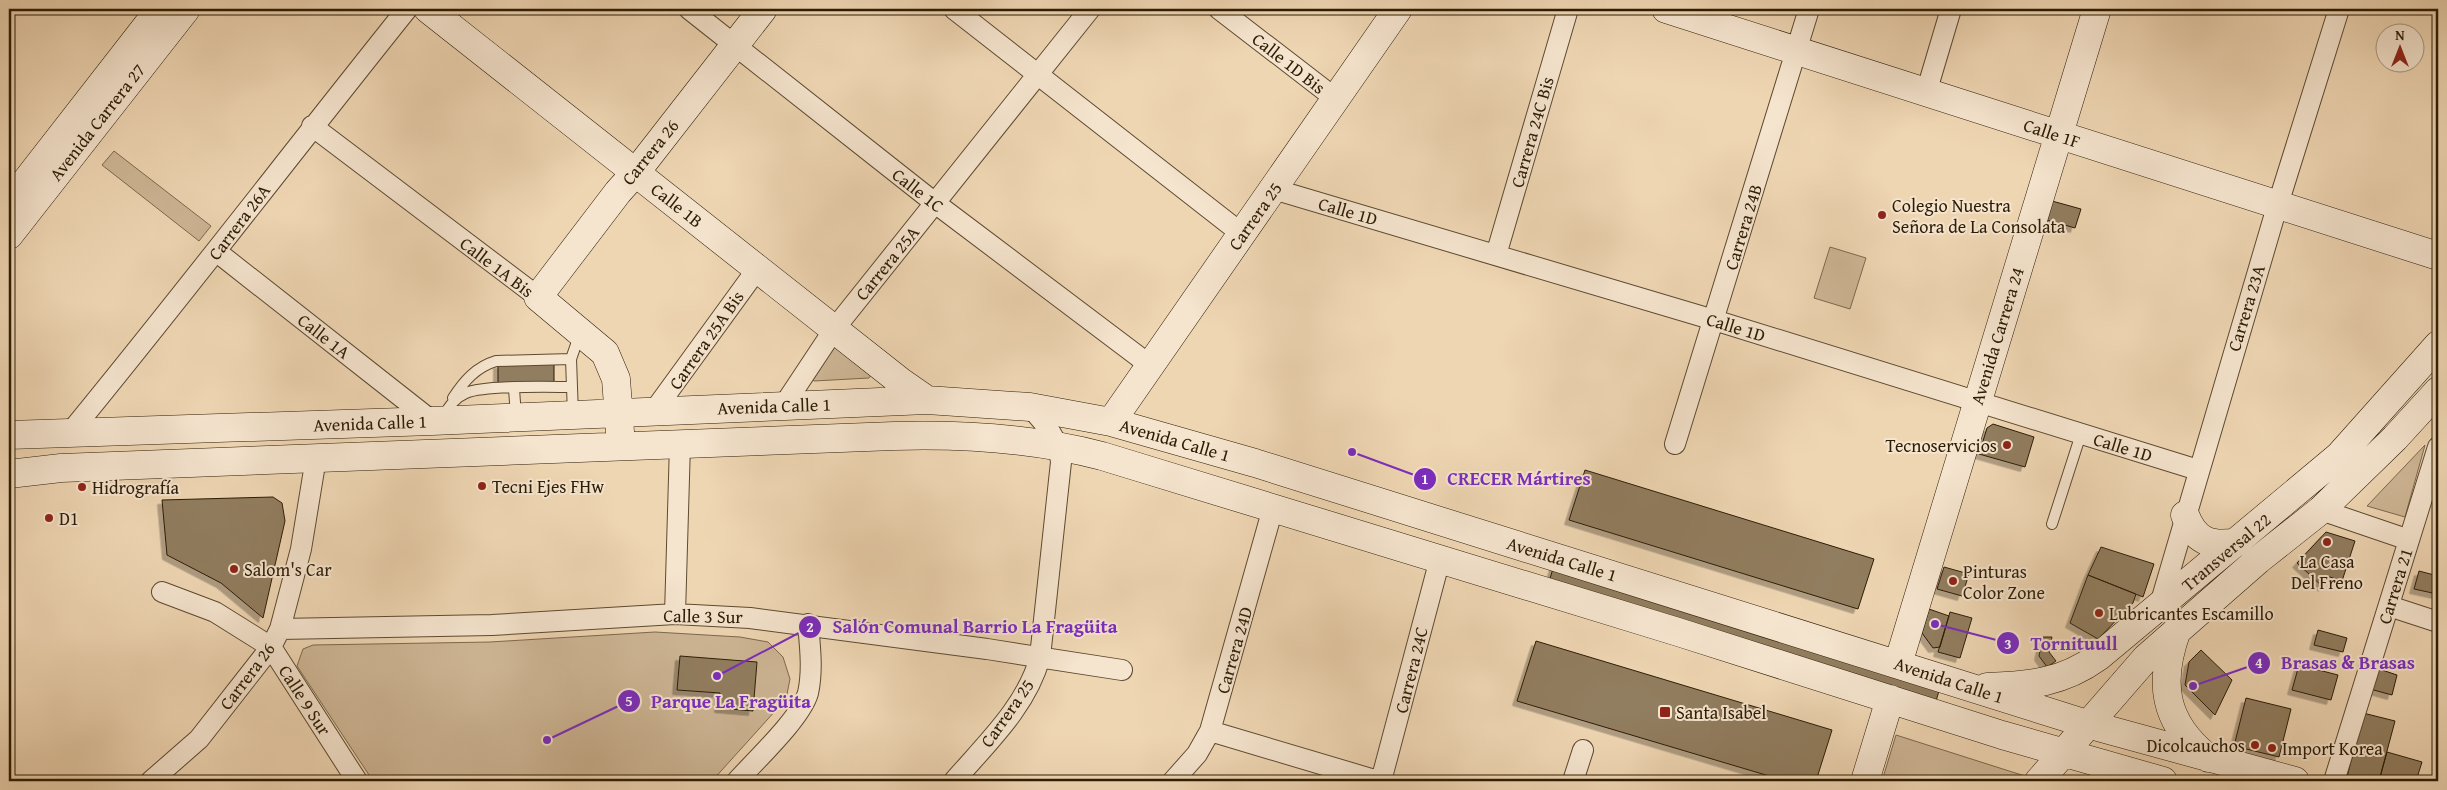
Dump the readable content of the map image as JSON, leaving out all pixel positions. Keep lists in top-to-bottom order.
{
  "streets": {
    "main road": [
      "Avenida Carrera 27",
      "Calle 1F",
      "Carrera 26",
      "Calle 1B",
      "Carrera 25",
      "Calle 1A Bis",
      "Avenida Carrera 24",
      "Avenida Calle 1",
      "Transversal 22"
    ],
    "street": [
      "Calle 1D Bis",
      "Carrera 24C Bis",
      "Calle 1C",
      "Calle 1D",
      "Carrera 26A",
      "Carrera 24B",
      "Carrera 25A",
      "Carrera 23A",
      "Calle 1A",
      "Carrera 25A Bis",
      "Carrera 21",
      "Calle 3 Sur",
      "Carrera 24D",
      "Carrera 24C",
      "Calle 9 Sur"
    ]
  },
  "crossings": [
    ["Calle 1D Bis", "Carrera 25"],
    ["Carrera 24C Bis", "Calle 1D"],
    ["Calle 1F", "Carrera 24B"],
    ["Calle 1F", "Carrera 23A"],
    ["Calle 1F", "Avenida Carrera 24"],
    ["Carrera 26", "Calle 1C"],
    ["Carrera 26", "Calle 1B"],
    ["Carrera 26", "Calle 1A Bis"],
    ["Carrera 26", "Avenida Calle 1"],
    ["Carrera 26", "Calle 3 Sur"],
    ["Carrera 26", "Calle 9 Sur"],
    ["Calle 1C", "Carrera 25"],
    ["Calle 1C", "Carrera 25A"],
    ["Calle 1B", "Carrera 25A"],
    ["Calle 1B", "Carrera 25A Bis"],
    ["Calle 1B", "Avenida Calle 1"],
    ["Calle 1D", "Carrera 25"],
    ["Calle 1D", "Carrera 24B"],
    ["Calle 1D", "Carrera 23A"],
    ["Calle 1D", "Avenida Carrera 24"],
    ["Carrera 25", "Avenida Calle 1"],
    ["Carrera 25", "Calle 3 Sur"],
    ["Carrera 26A", "Calle 1A Bis"],
    ["Carrera 26A", "Calle 1A"],
    ["Carrera 26A", "Avenida Calle 1"],
    ["Carrera 25A", "Avenida Calle 1"],
    ["Calle 1A Bis", "Avenida Calle 1"],
    ["Carrera 23A", "Transversal 22"],
    ["Calle 1A", "Avenida Calle 1"],
    ["Avenida Carrera 24", "Avenida Calle 1"],
    ["Carrera 25A Bis", "Avenida Calle 1"],
    ["Avenida Calle 1", "Transversal 22"],
    ["Avenida Calle 1", "Carrera 24D"],
    ["Avenida Calle 1", "Carrera 24C"]
  ],
  "places": {
    "other": [
      "Colegio Nuestra Señora de La Consolata",
      "Tecnoservicios",
      "CRECER Mártires",
      "Tecni Ejes FHw",
      "Hidrografía",
      "D1",
      "La Casa Del Freno",
      "Salom's Car",
      "Pinturas Color Zone",
      "Lubricantes Escamillo",
      "Tornituull",
      "Salón Comunal Barrio La Fragüita",
      "Brasas & Brasas",
      "Parque La Fragüita",
      "Dicolcauchos",
      "Import Korea"
    ],
    "transit": ["Santa Isabel"]
  },
  "north": "top"
}
